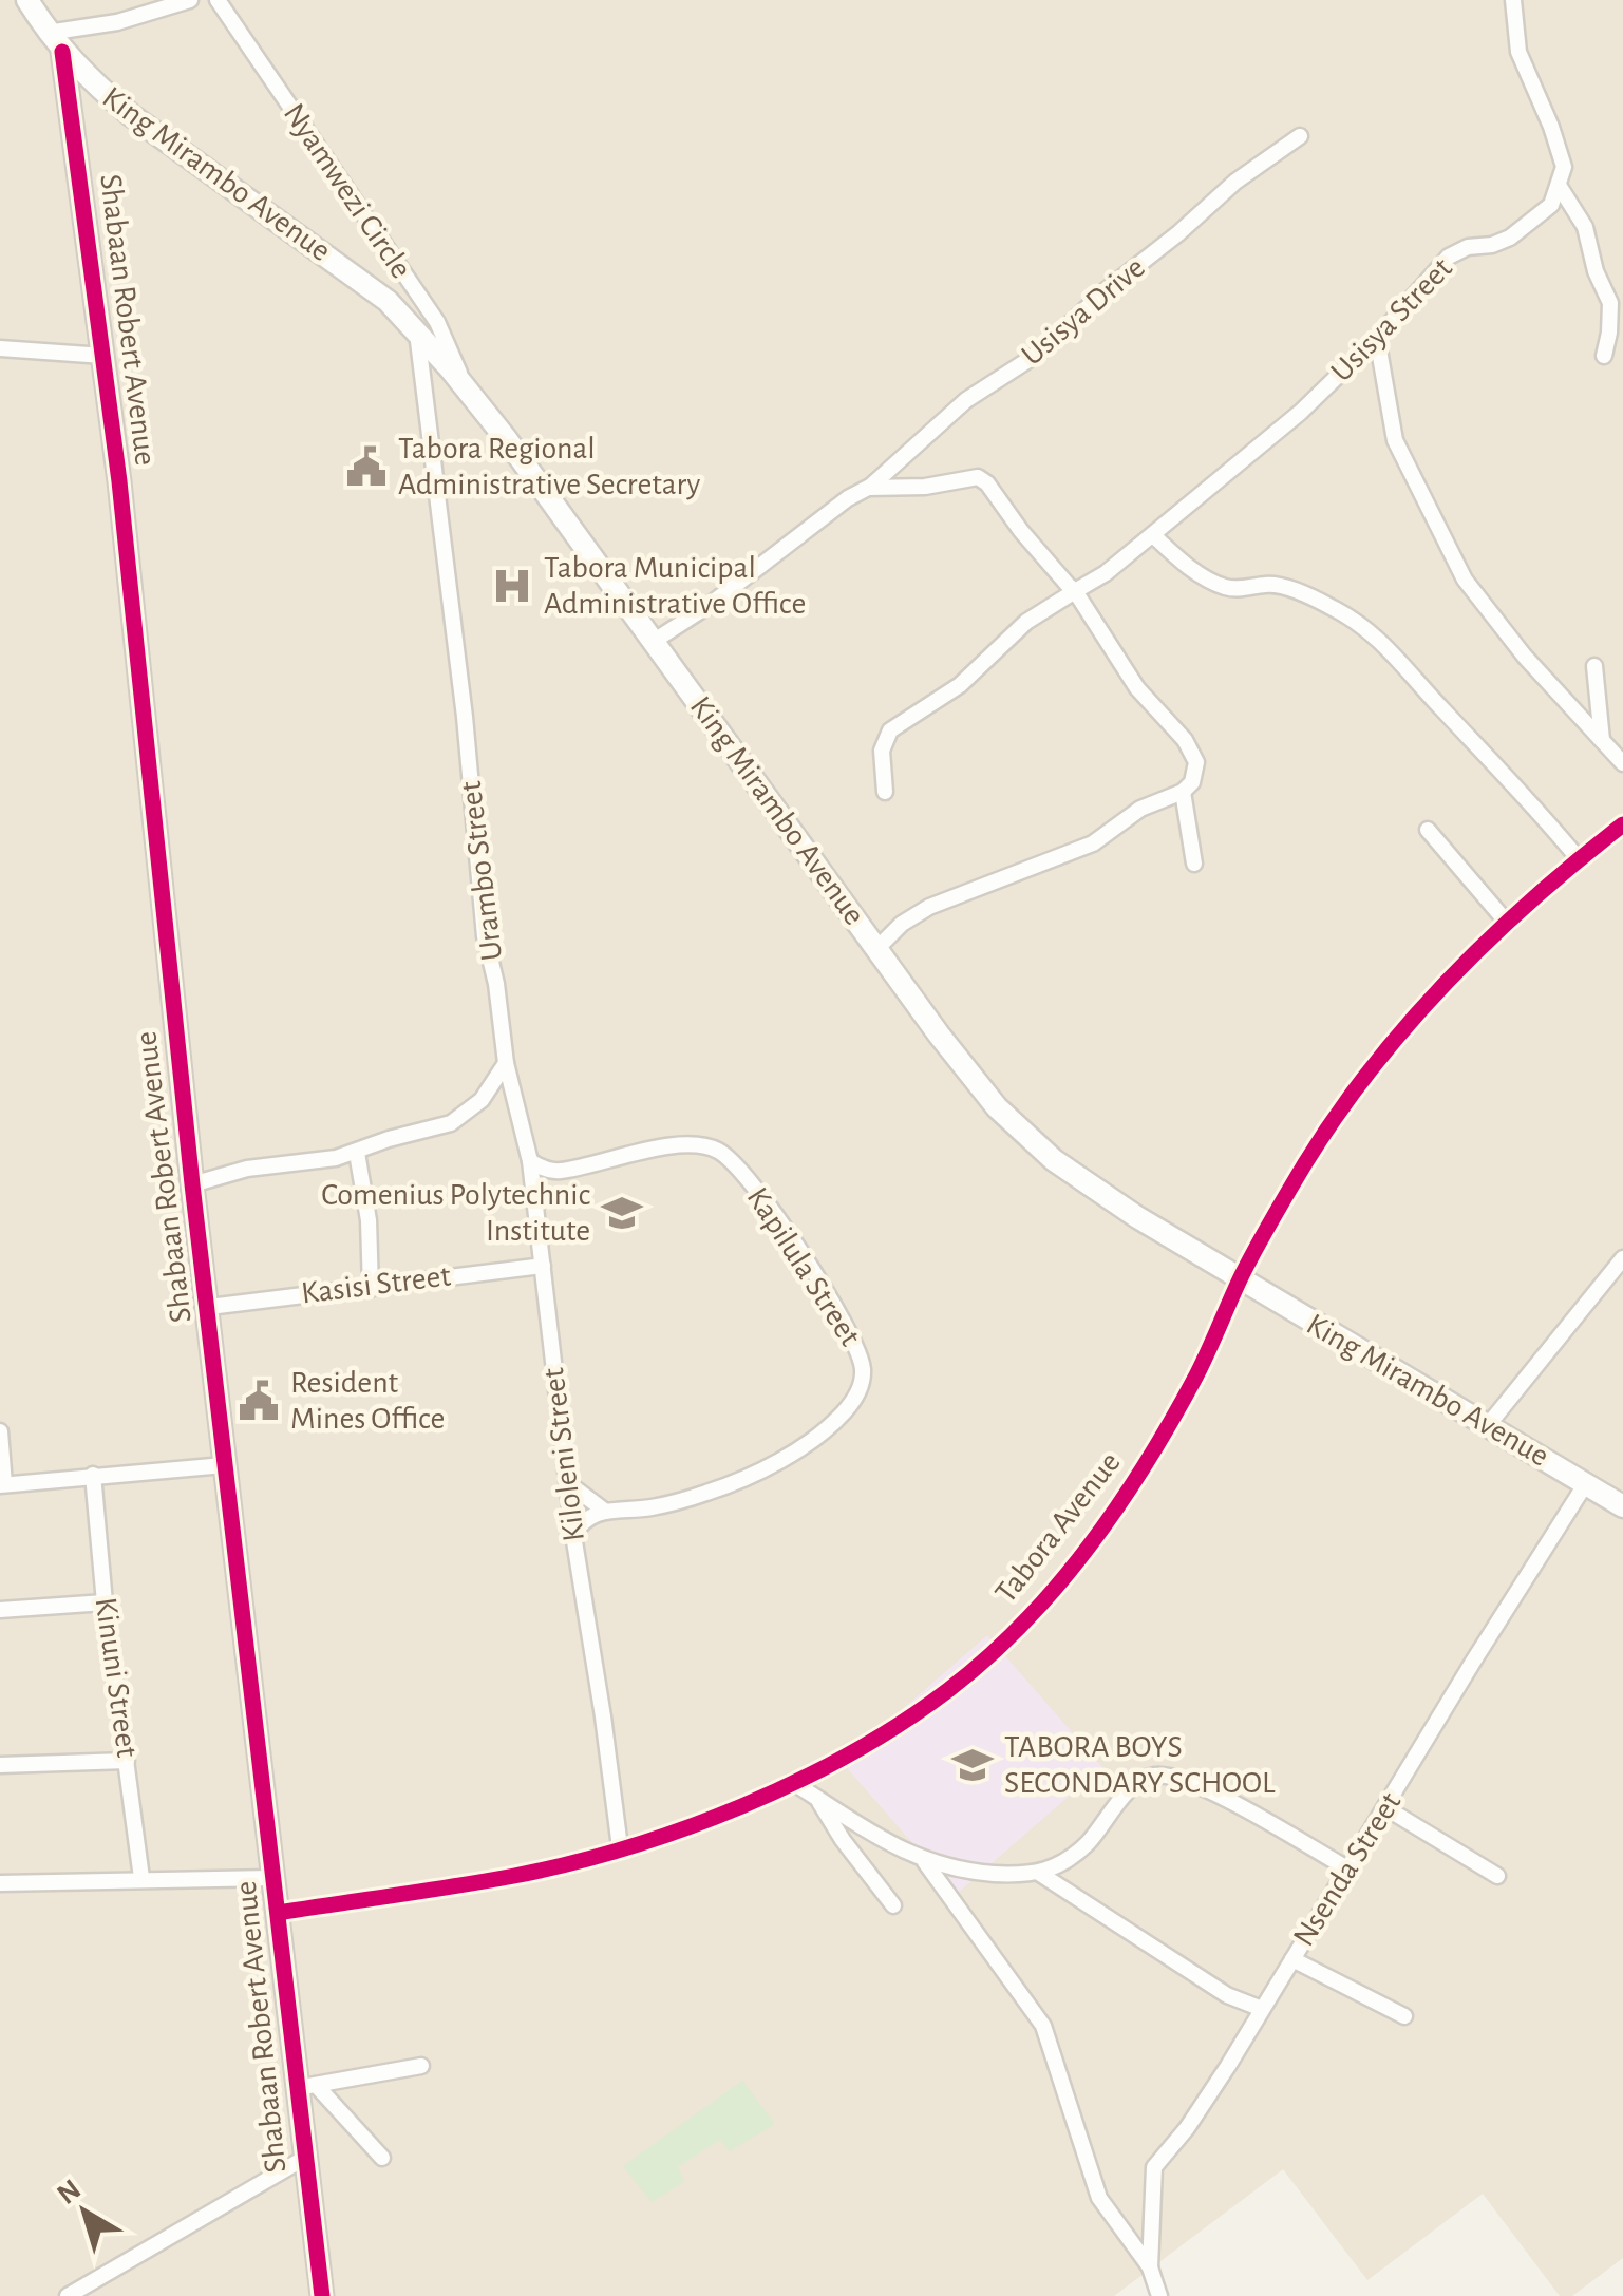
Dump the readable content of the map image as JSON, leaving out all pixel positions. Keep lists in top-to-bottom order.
{
  "streets": {
    "street": [
      "King Mirambo Avenue",
      "Nyamwezi Circle",
      "Usisya Drive",
      "Shabaan Robert Avenue",
      "Usisya Street",
      "Urambo Street",
      "Kapilula Street",
      "Kasisi Street",
      "Kiloleni Street",
      "Tabora Avenue",
      "Kinuni Street",
      "Nsenda Street"
    ]
  },
  "crossings": [
    ["King Mirambo Avenue", "Nyamwezi Circle"],
    ["King Mirambo Avenue", "Shabaan Robert Avenue"],
    ["King Mirambo Avenue", "Urambo Street"],
    ["King Mirambo Avenue", "Tabora Avenue"],
    ["King Mirambo Avenue", "Nsenda Street"],
    ["Shabaan Robert Avenue", "Kasisi Street"],
    ["Shabaan Robert Avenue", "Tabora Avenue"],
    ["Urambo Street", "Kiloleni Street"],
    ["Kapilula Street", "Kasisi Street"],
    ["Kapilula Street", "Kiloleni Street"],
    ["Kasisi Street", "Kiloleni Street"],
    ["Kiloleni Street", "Tabora Avenue"]
  ],
  "places": {
    "public building": ["Tabora Regional Administrative Secretary", "Resident Mines Office"],
    "hospital": ["Tabora Municipal Administrative Office"],
    "school or university": ["Comenius Polytechnic Institute", "TABORA BOYS SECONDARY SCHOOL"]
  },
  "north": "top left"
}
